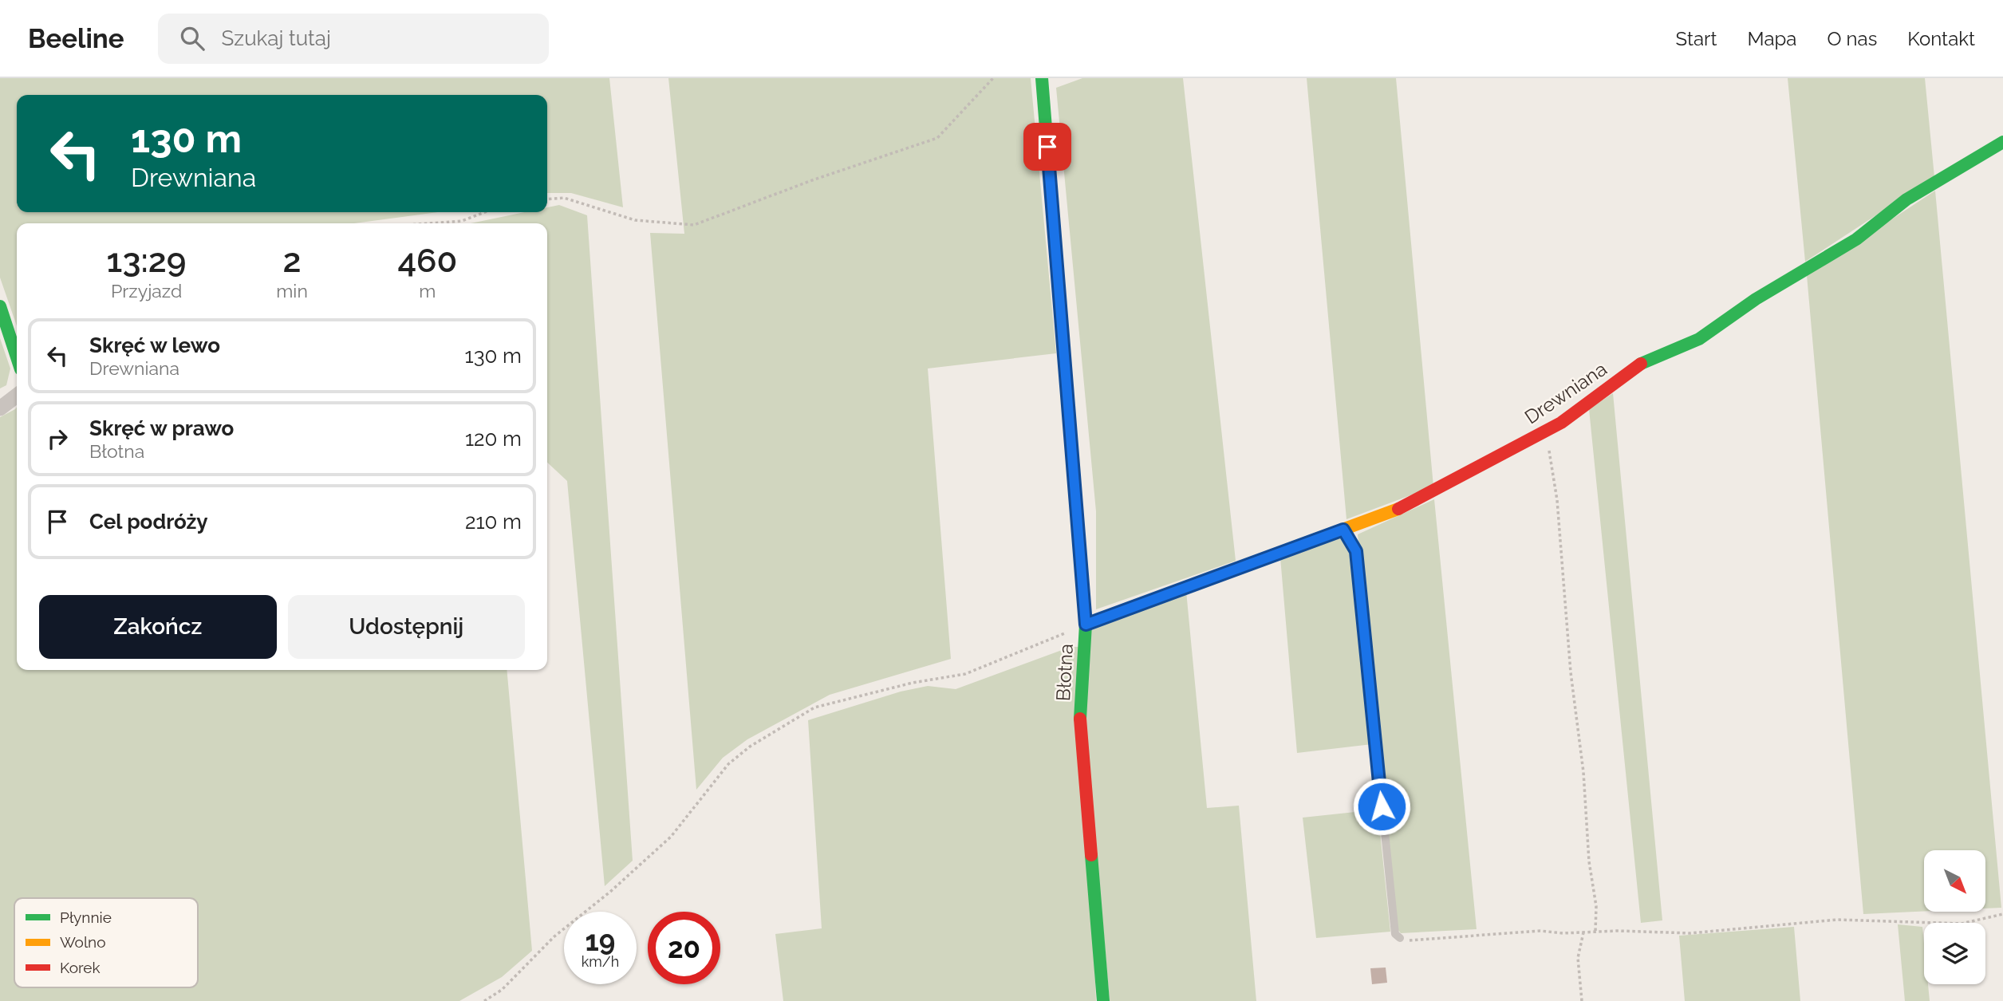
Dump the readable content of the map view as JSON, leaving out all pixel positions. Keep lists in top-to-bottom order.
{
  "streets": {
    "street": ["Drewniana", "Błotna"]
  },
  "crossings": [
    ["Drewniana", "Błotna"]
  ],
  "legend": ["Płynnie", "Wolno", "Korek"],
  "north": "bottom right",
  "page": {
    "header": "Beeline",
    "search": "Szukaj tutaj",
    "nav": [
      "Start",
      "Mapa",
      "O nas",
      "Kontakt"
    ],
    "turn": ["130 m", "Drewniana"],
    "eta": [
      "13:29",
      "Przyjazd",
      "2",
      "min",
      "460",
      "m"
    ],
    "list": [
      {
        "name": "Skręć w lewo",
        "note": "Drewniana",
        "value": "130 m"
      },
      {
        "name": "Skręć w prawo",
        "note": "Błotna",
        "value": "120 m"
      },
      {
        "name": "Cel podróży",
        "value": "210 m"
      }
    ],
    "buttons": ["Zakończ", "Udostępnij"],
    "speed": "19 km/h",
    "limit": "20"
  }
}
